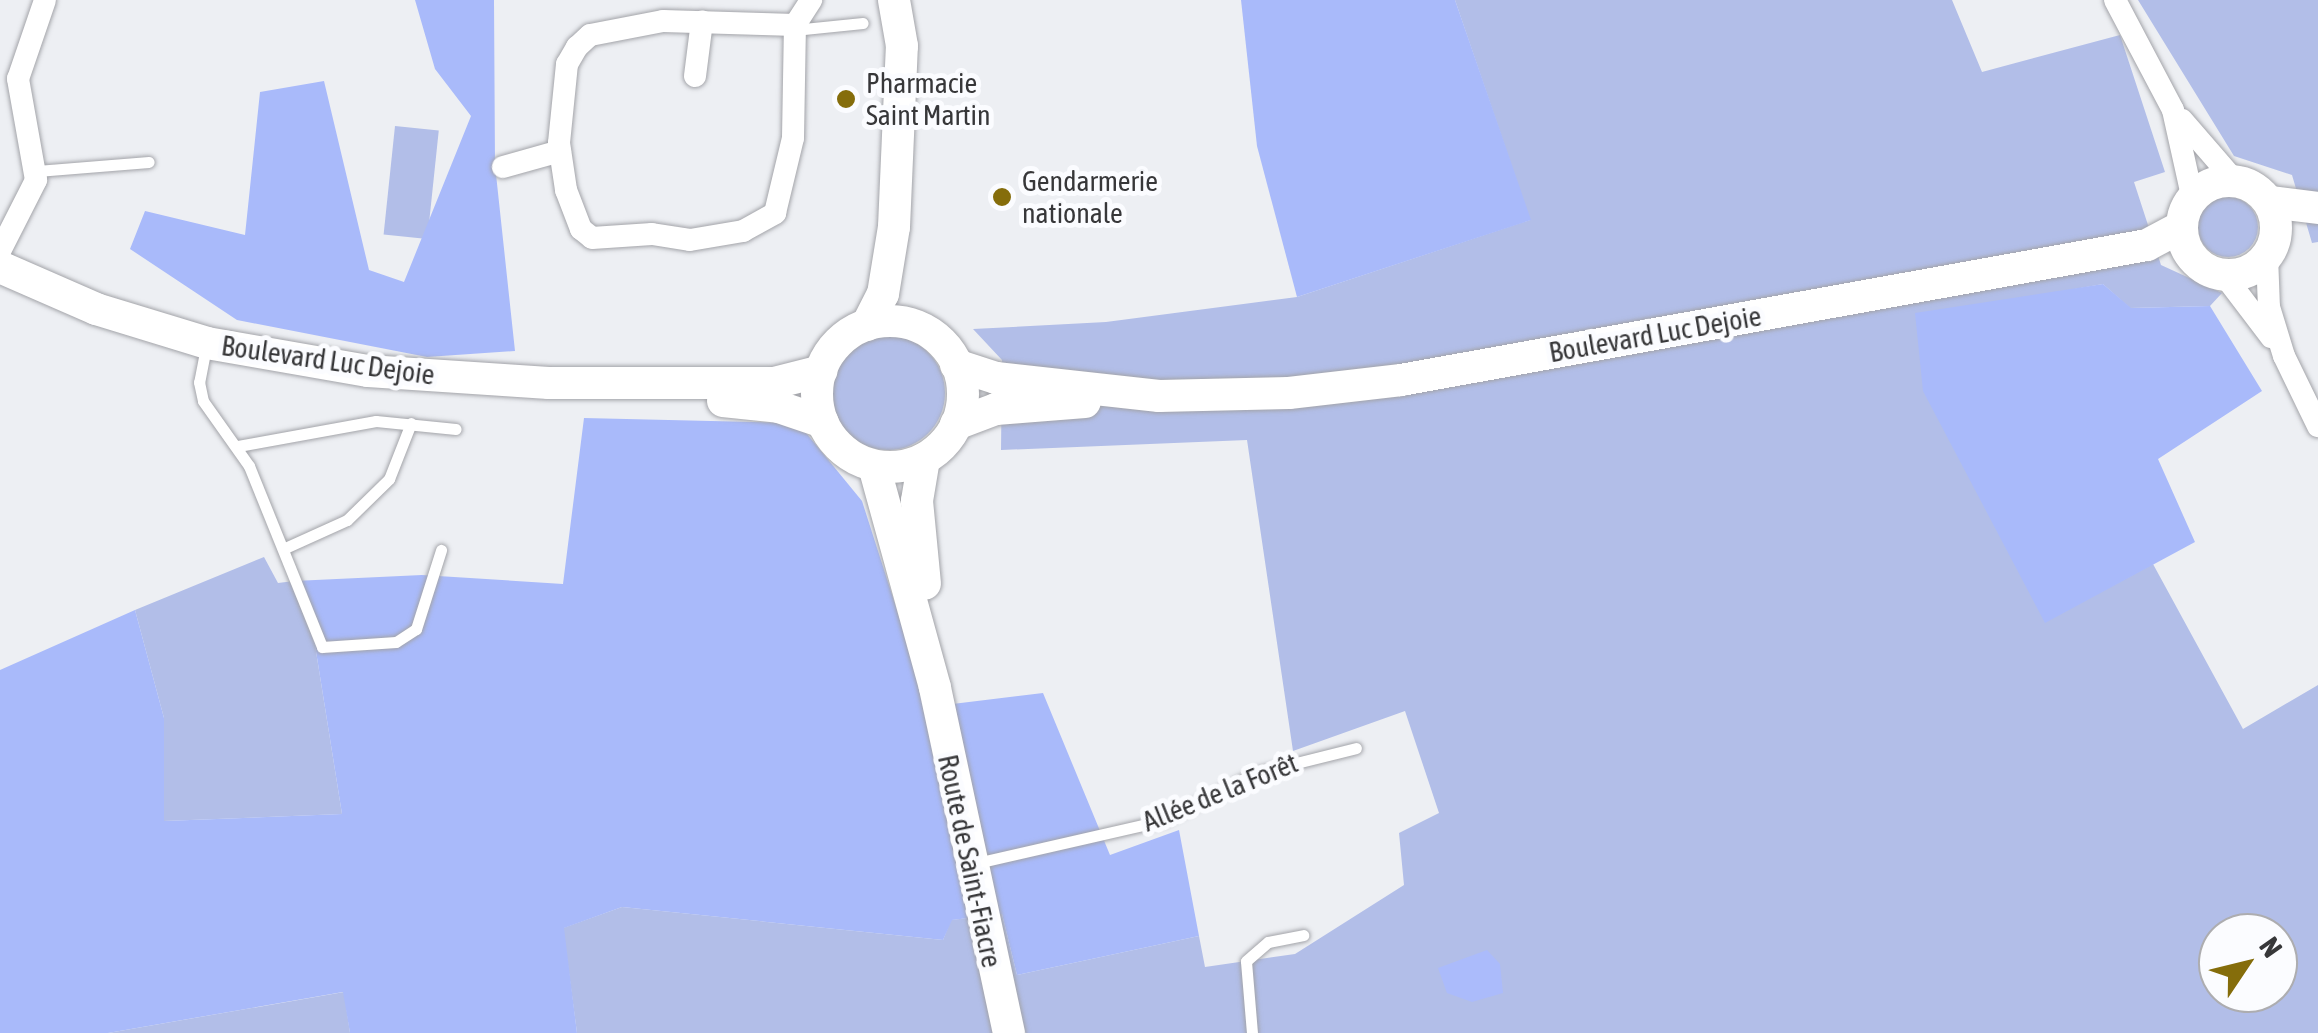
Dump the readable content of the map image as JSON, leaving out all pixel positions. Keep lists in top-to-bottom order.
{
  "streets": {
    "main road": ["Boulevard Luc Dejoie", "Route de Saint-Fiacre"],
    "lane": ["Allée de la Forêt"]
  },
  "crossings": [
    ["Boulevard Luc Dejoie", "Route de Saint-Fiacre"],
    ["Allée de la Forêt", "Route de Saint-Fiacre"]
  ],
  "places": ["Pharmacie Saint Martin", "Gendarmerie nationale"],
  "north": "top right"
}
